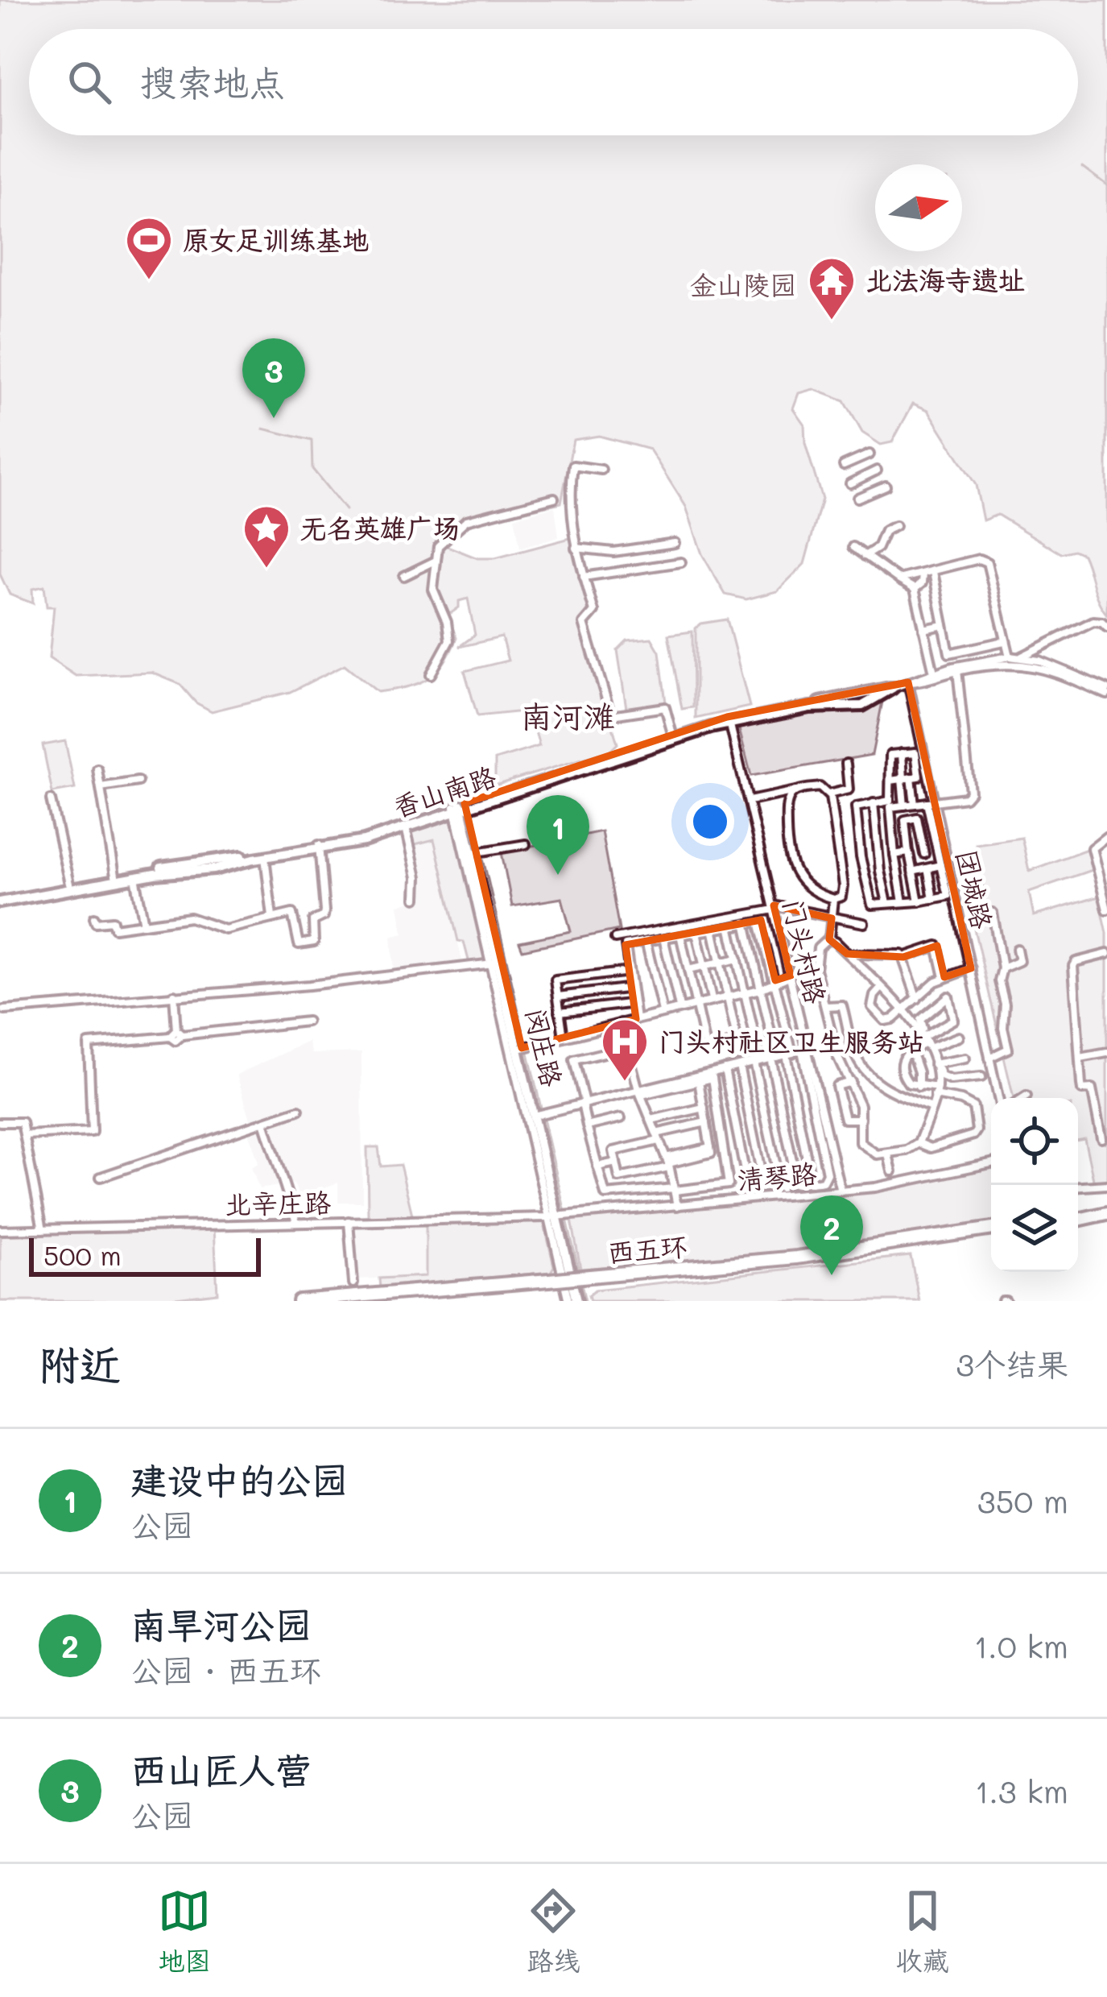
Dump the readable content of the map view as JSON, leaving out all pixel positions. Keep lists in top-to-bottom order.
{
  "streets": {
    "highway": ["西五环"],
    "main road": ["香山南路", "闵庄路"],
    "street": [
      "团城路",
      "门头村路",
      "清琴路",
      "北辛庄路"
    ]
  },
  "crossings": [
    ["香山南路", "团城路"],
    ["香山南路", "门头村路"],
    ["香山南路", "闵庄路"],
    ["门头村路", "清琴路"],
    ["闵庄路", "清琴路"],
    ["闵庄路", "北辛庄路"],
    ["清琴路", "北辛庄路"]
  ],
  "districts": ["南河滩"],
  "parks": ["金山陵园"],
  "places": {
    "sports": ["原女足训练基地"],
    "temple": ["北法海寺遗址"],
    "place": ["无名英雄广场"],
    "hospital": ["门头村社区卫生服务站"]
  },
  "scale_bar": "500 m",
  "north": "right",
  "page": {
    "search": "搜索地点",
    "pins": ["3", "1", "2"],
    "scale": "500 m",
    "heading": ["附近", "3个结果"],
    "list": [
      {
        "mark": "1",
        "name": "建设中的公园",
        "note": "公园",
        "value": "350 m"
      },
      {
        "mark": "2",
        "name": "南旱河公园",
        "note": "公园 · 西五环",
        "value": "1.0 km"
      },
      {
        "mark": "3",
        "name": "西山匠人营",
        "note": "公园",
        "value": "1.3 km"
      }
    ],
    "nav": ["地图", "路线", "收藏"]
  }
}
